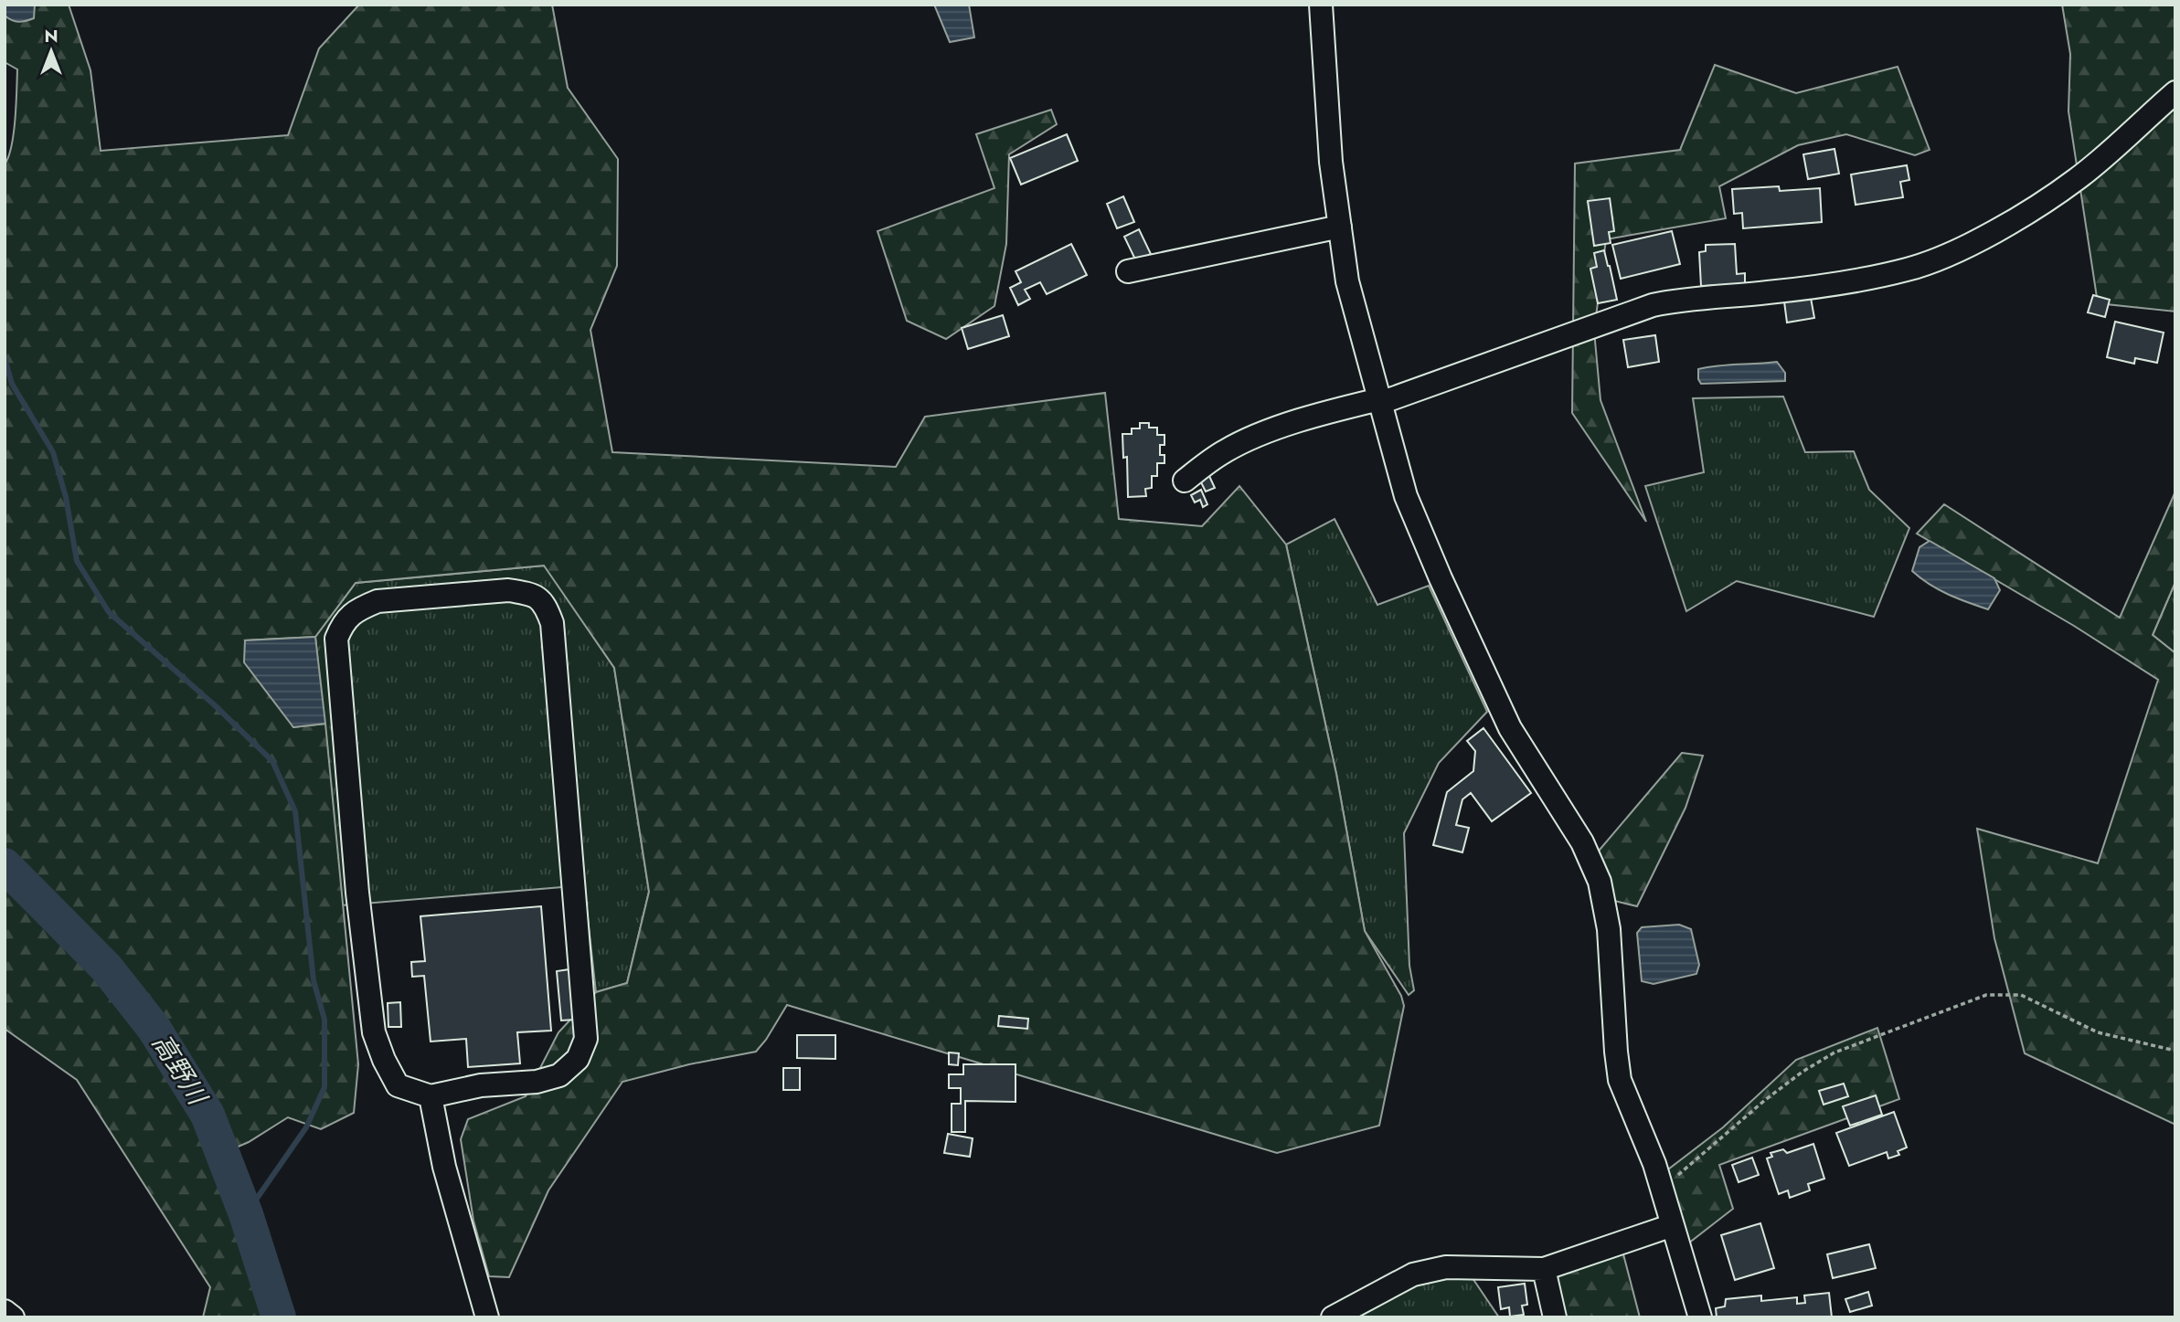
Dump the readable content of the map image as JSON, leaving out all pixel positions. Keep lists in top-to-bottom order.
{
  "water": ["高野川"],
  "north": "top"
}
